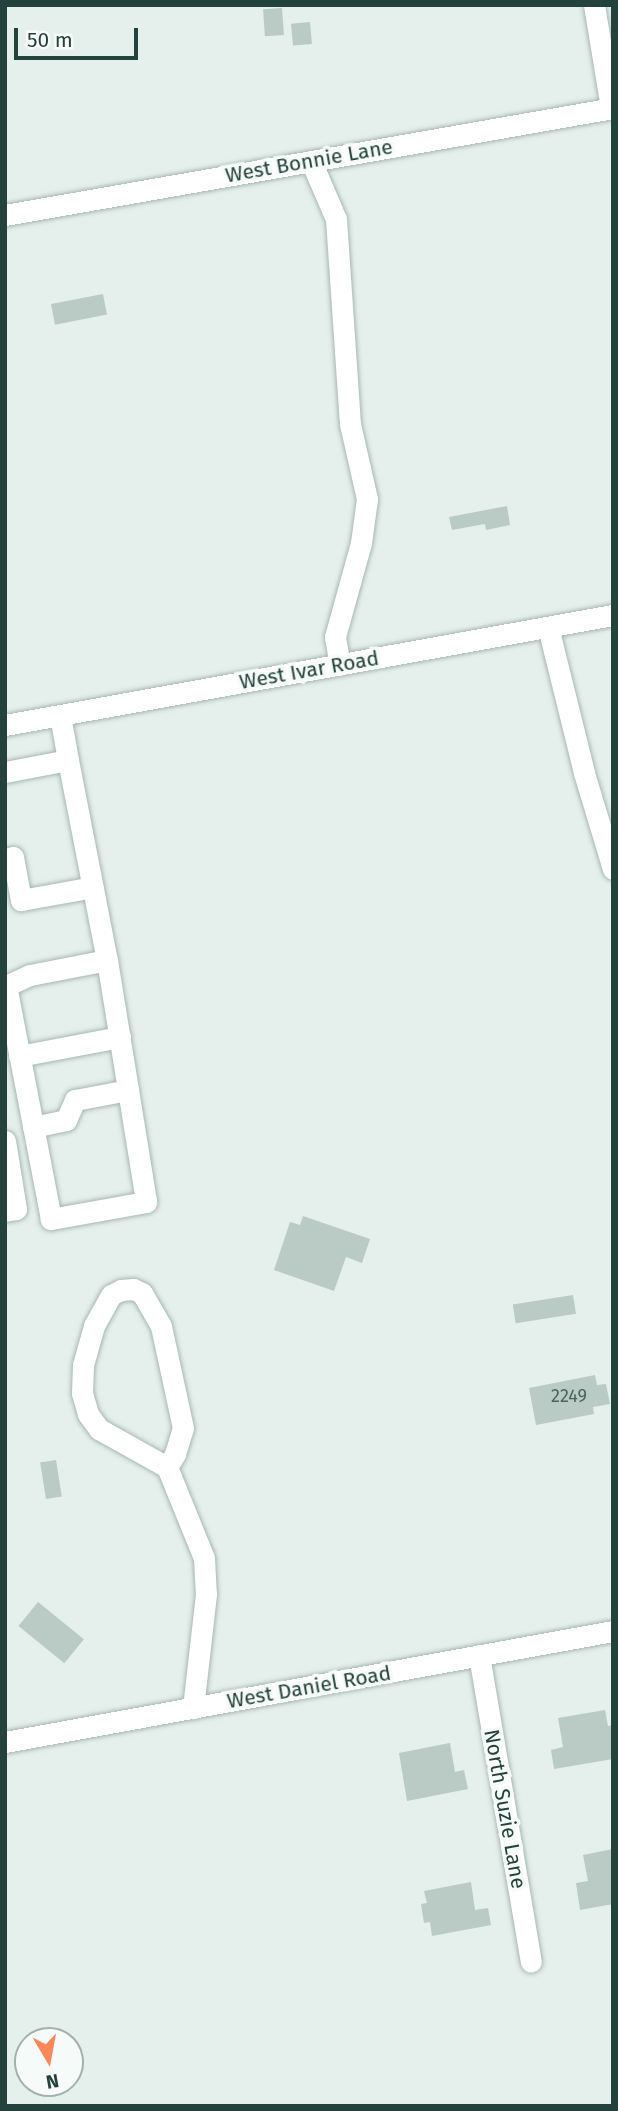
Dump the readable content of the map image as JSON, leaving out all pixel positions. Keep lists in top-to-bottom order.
{
  "streets": {
    "street": [
      "West Bonnie Lane",
      "West Ivar Road",
      "West Daniel Road",
      "North Suzie Lane"
    ]
  },
  "crossings": [
    ["West Daniel Road", "North Suzie Lane"]
  ],
  "house_numbers": ["2249"],
  "scale_bar": "50 m",
  "north": "bottom"
}
